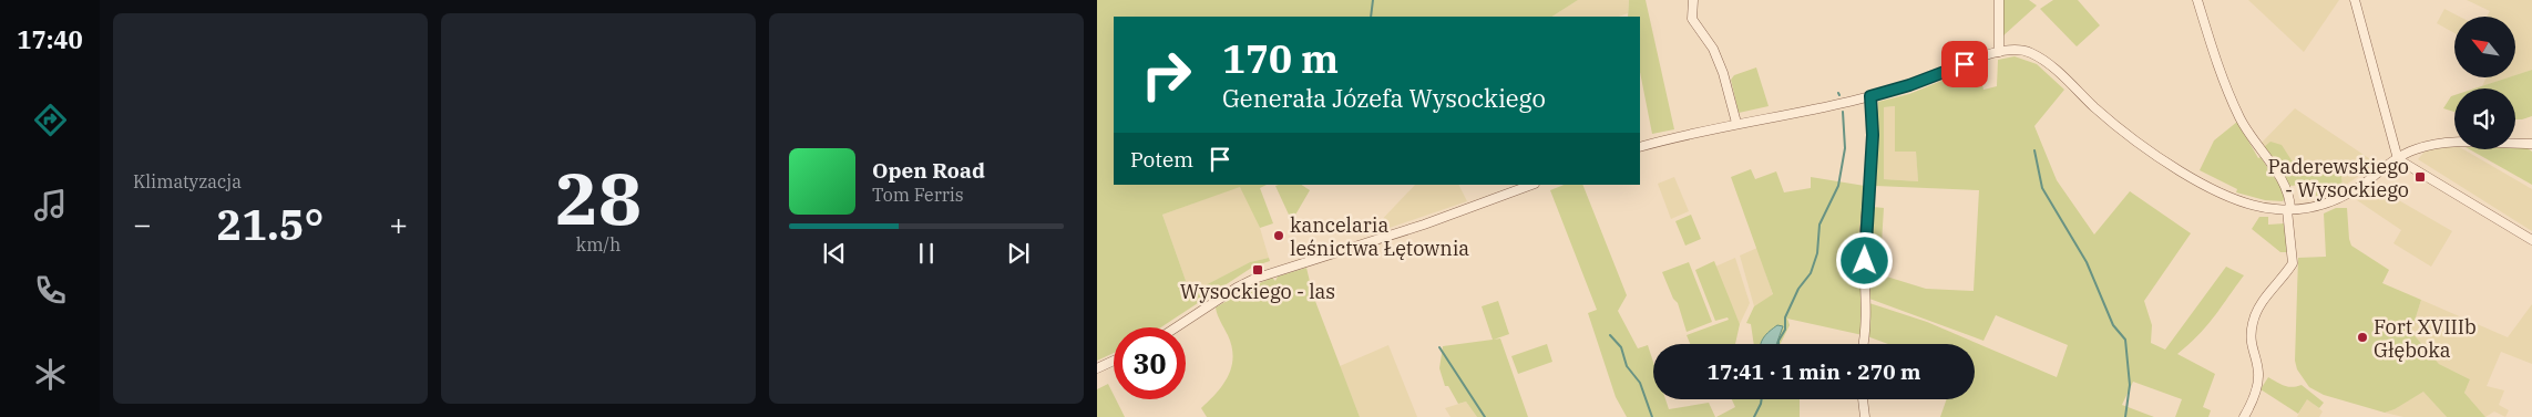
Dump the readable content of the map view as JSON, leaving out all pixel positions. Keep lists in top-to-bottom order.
{
  "places": {
    "transit": ["Paderewskiego - Wysockiego", "Wysockiego - las"],
    "other": ["kancelaria leśnictwa Łętownia", "Fort XVIIIb Głęboka"]
  },
  "north": "top left",
  "page": {
    "tabs": "17:40",
    "tile": [
      "Klimatyzacja",
      ["28", "km/h"]
    ],
    "turn": ["170 m", "Generała Józefa Wysockiego"],
    "then": "Potem",
    "song": ["Open Road", "Tom Ferris"],
    "heat": ["−", "21.5°", "+"],
    "limit": "30",
    "trip": "17:41 · 1 min · 270 m"
  }
}
